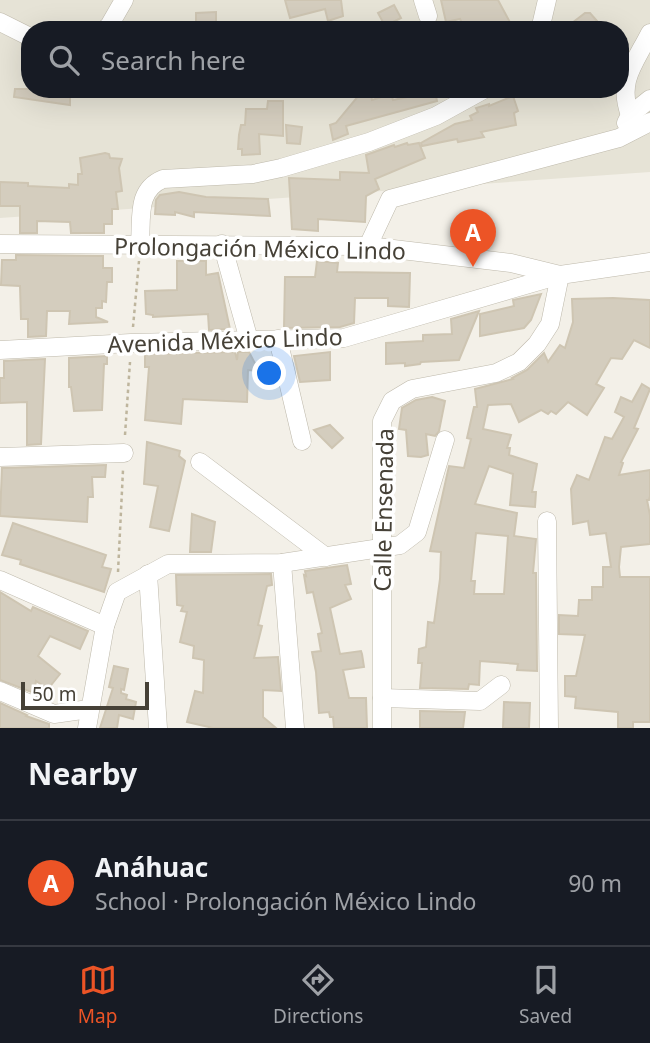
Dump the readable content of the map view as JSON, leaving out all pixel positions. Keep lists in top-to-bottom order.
{
  "streets": {
    "street": ["Prolongación México Lindo", "Avenida México Lindo", "Calle Ensenada"]
  },
  "crossings": [
    ["Prolongación México Lindo", "Avenida México Lindo"],
    ["Prolongación México Lindo", "Calle Ensenada"],
    ["Avenida México Lindo", "Calle Ensenada"]
  ],
  "scale_bar": "50 m",
  "page": {
    "search": "Search here",
    "pins": "A",
    "scale": "50 m",
    "heading": "Nearby",
    "list": [
      {
        "mark": "A",
        "name": "Anáhuac",
        "note": "School · Prolongación México Lindo",
        "value": "90 m"
      }
    ],
    "nav": ["Map", "Directions", "Saved"]
  }
}
